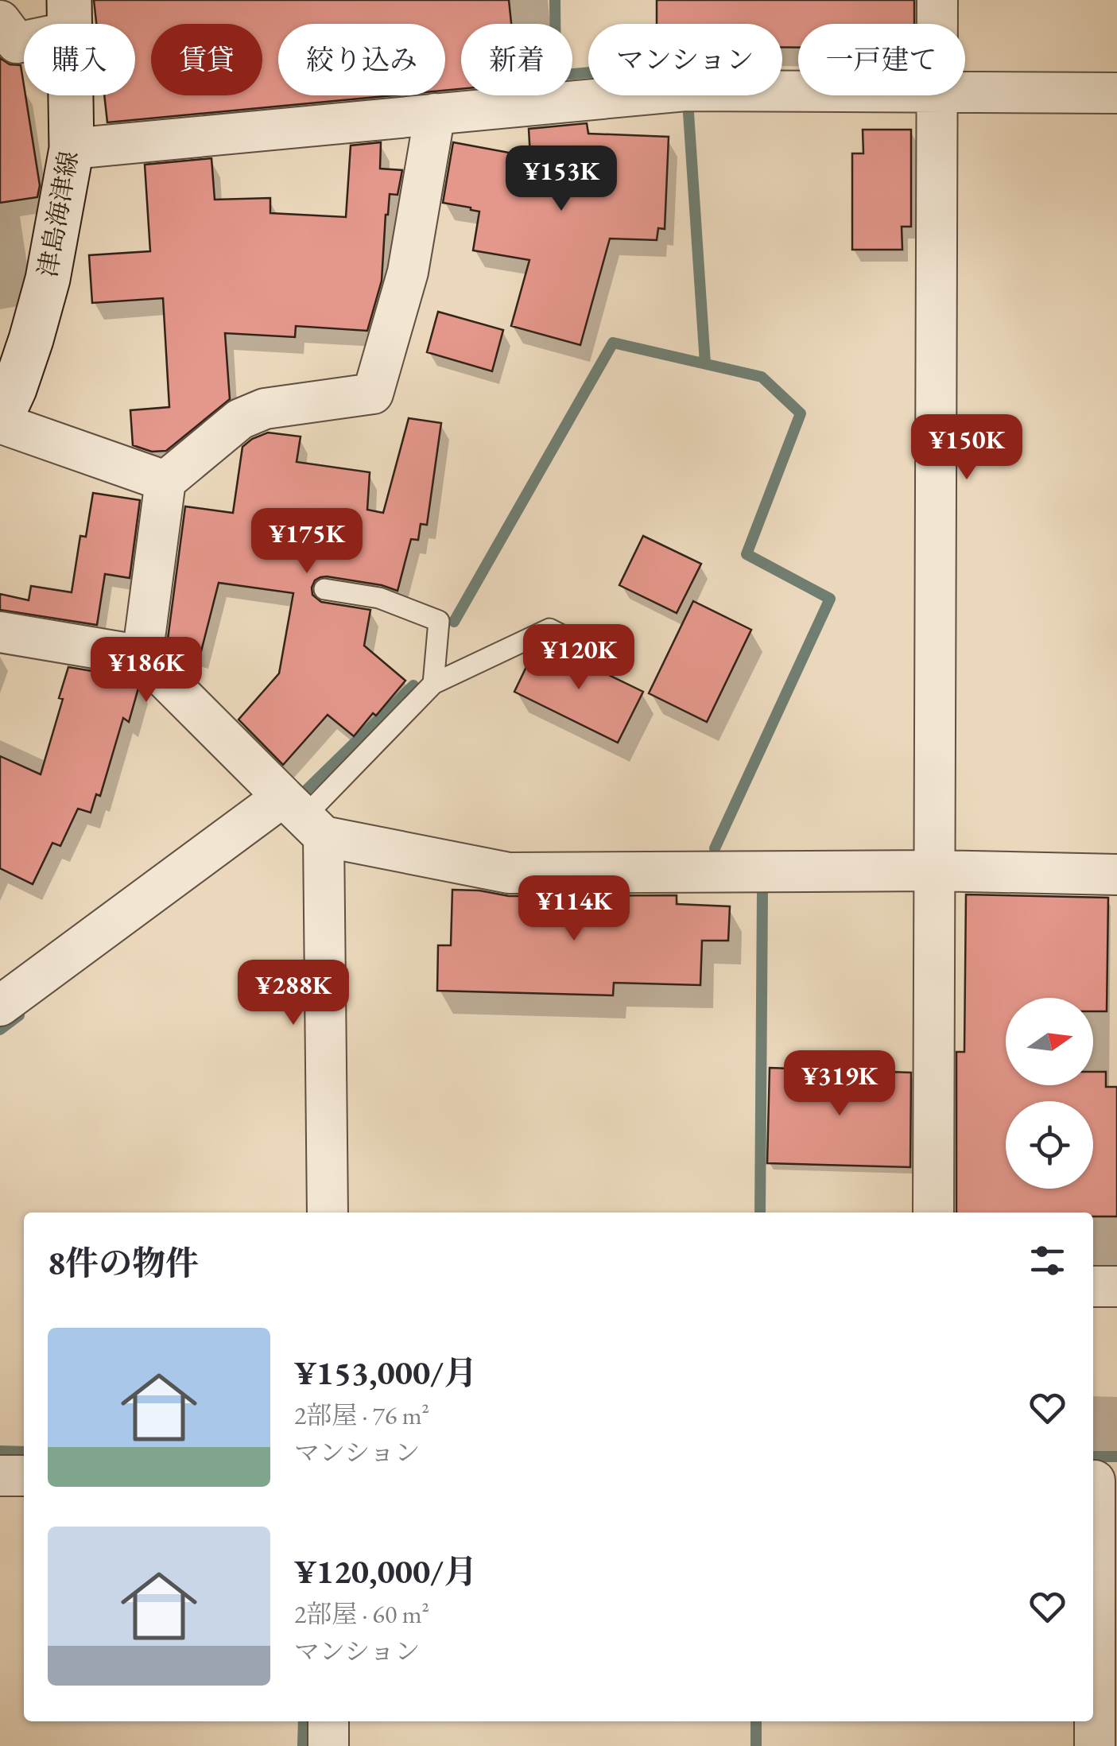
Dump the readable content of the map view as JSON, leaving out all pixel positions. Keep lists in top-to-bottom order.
{
  "streets": {
    "main road": ["津島海津線"]
  },
  "north": "right",
  "page": {
    "chip": [
      "購入",
      "賃貸",
      "絞り込み",
      "新着",
      "マンション",
      "一戸建て"
    ],
    "price": [
      "¥153K",
      "¥150K",
      "¥175K",
      "¥120K",
      "¥186K",
      "¥114K",
      "¥288K",
      "¥319K"
    ],
    "heading": "8件の物件",
    "list": [
      {
        "name": "¥153,000/月",
        "note": "2部屋 · 76 m² · マンション"
      },
      {
        "name": "¥120,000/月",
        "note": "2部屋 · 60 m² · マンション"
      }
    ]
  }
}
